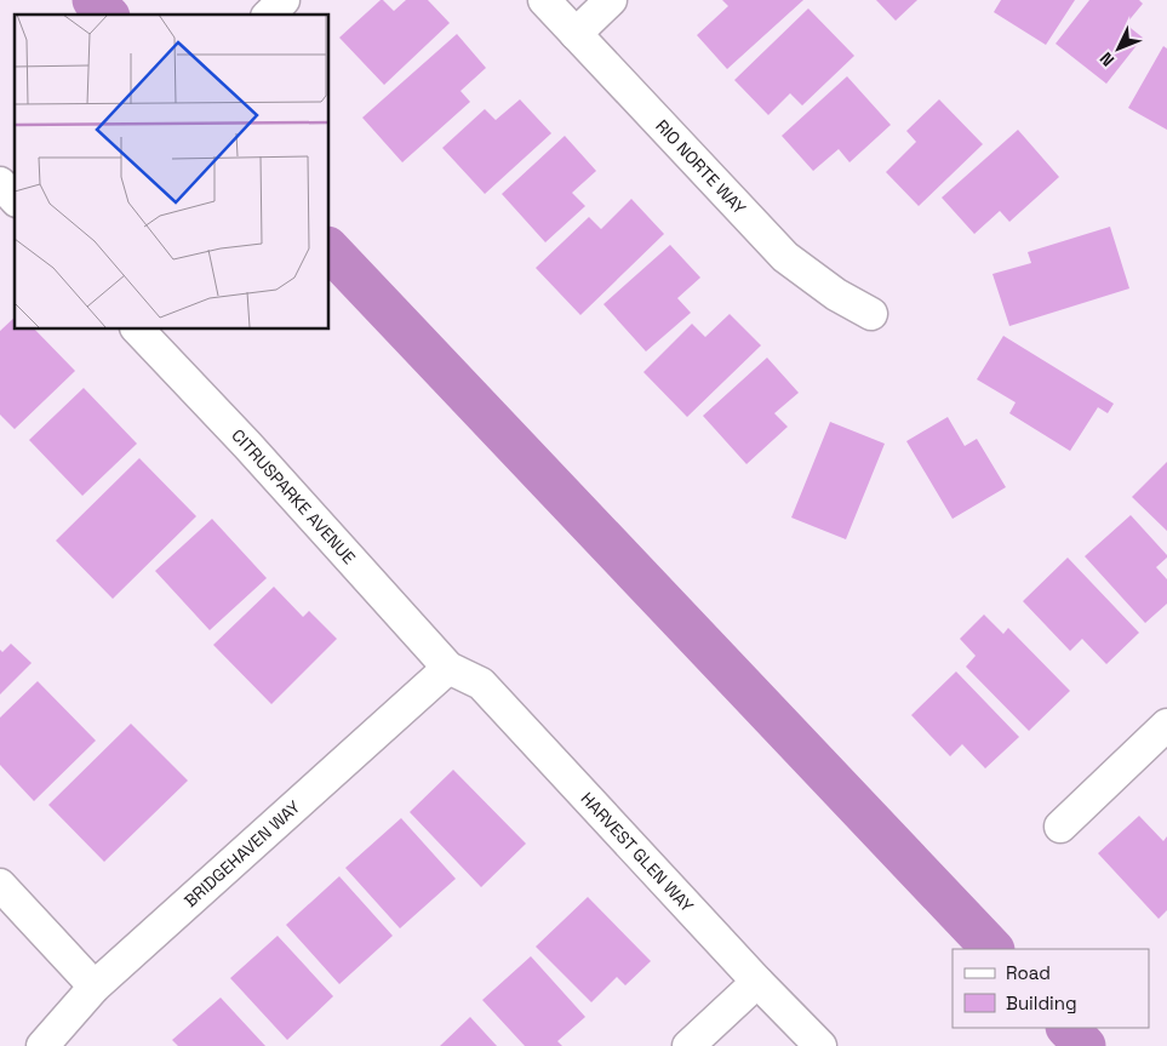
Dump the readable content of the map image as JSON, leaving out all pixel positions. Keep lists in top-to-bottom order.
{
  "streets": {
    "street": [
      "RIO NORTE WAY",
      "CITRUSPARKE AVENUE",
      "HARVEST GLEN WAY",
      "BRIDGEHAVEN WAY"
    ]
  },
  "crossings": [
    ["CITRUSPARKE AVENUE", "HARVEST GLEN WAY"],
    ["CITRUSPARKE AVENUE", "BRIDGEHAVEN WAY"],
    ["HARVEST GLEN WAY", "BRIDGEHAVEN WAY"]
  ],
  "legend": ["Road", "Building"],
  "north": "bottom left"
}
